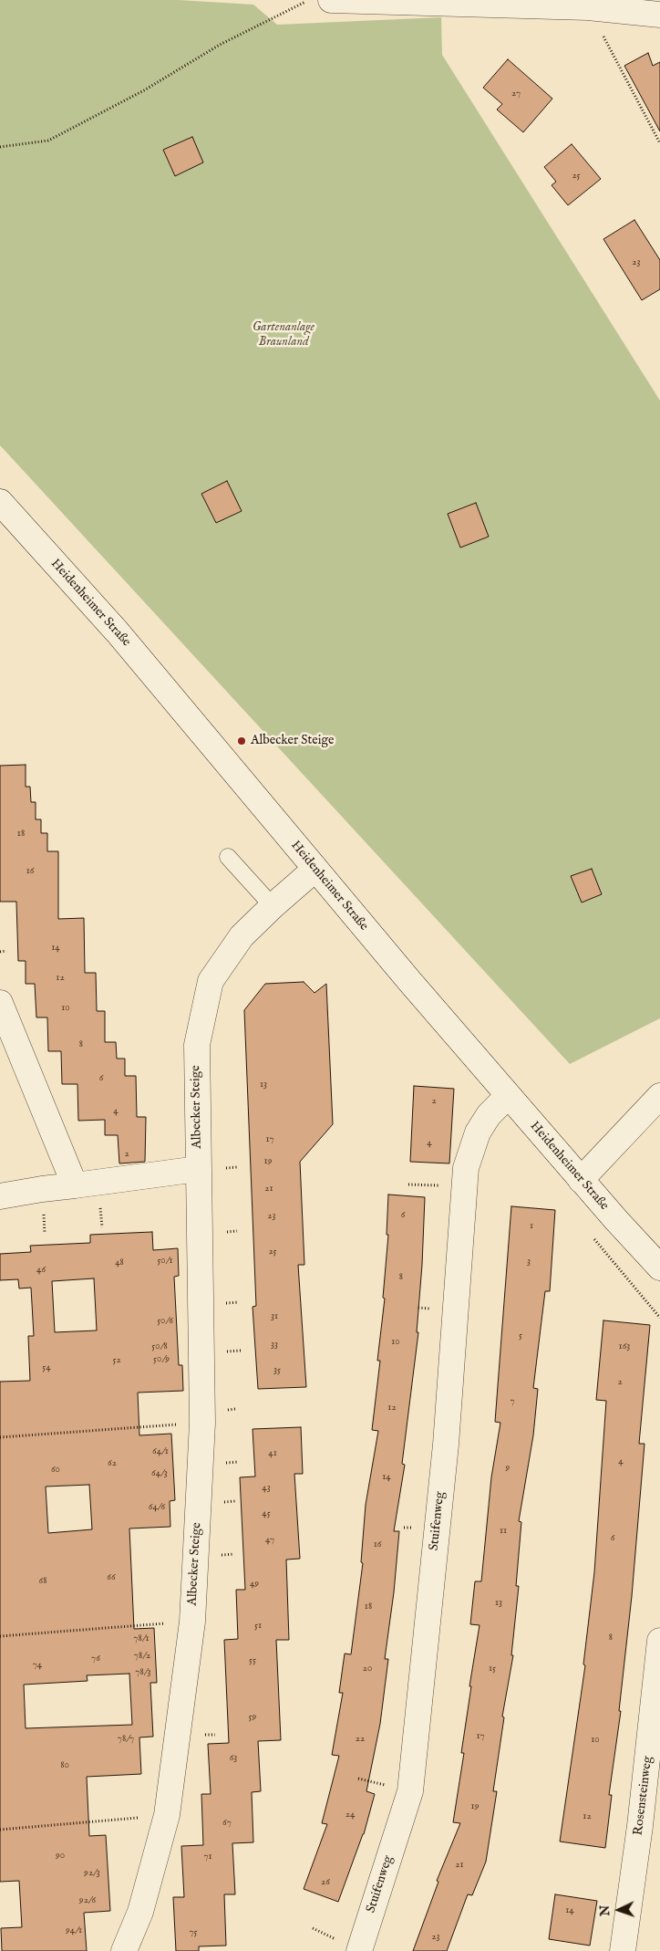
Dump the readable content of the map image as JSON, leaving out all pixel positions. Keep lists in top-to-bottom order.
{
  "streets": {
    "street": [
      "Heidenheimer Straße",
      "Albecker Steige",
      "Stuifenweg",
      "Rosensteinweg"
    ]
  },
  "crossings": [
    ["Heidenheimer Straße", "Albecker Steige"],
    ["Heidenheimer Straße", "Stuifenweg"]
  ],
  "parks": ["Gartenanlage Braunland"],
  "places": ["Albecker Steige"],
  "house_numbers": [
    "27",
    "25",
    "23",
    "18",
    "16",
    "14",
    "12",
    "10",
    "8",
    "6",
    "13",
    "2",
    "4",
    "17",
    "4",
    "2",
    "19",
    "21",
    "6",
    "23",
    "1",
    "25",
    "50/1",
    "3",
    "48",
    "46",
    "8",
    "31",
    "50/6",
    "5",
    "10",
    "33",
    "50/8",
    "163",
    "50/9",
    "52",
    "54",
    "35",
    "2",
    "7",
    "12",
    "64/1",
    "41",
    "4",
    "62",
    "9",
    "60",
    "64/3",
    "14",
    "43",
    "64/6",
    "45",
    "11",
    "6",
    "47",
    "16",
    "66",
    "68",
    "49",
    "13",
    "18",
    "51",
    "8",
    "78/1",
    "78/2",
    "76",
    "55",
    "74",
    "20",
    "15",
    "78/3",
    "59",
    "17",
    "78/7",
    "22",
    "10",
    "63",
    "80",
    "19",
    "24",
    "12",
    "67",
    "90",
    "71",
    "21",
    "92/3",
    "26",
    "92/6",
    "14",
    "94/1",
    "75",
    "23"
  ],
  "north": "left"
}
